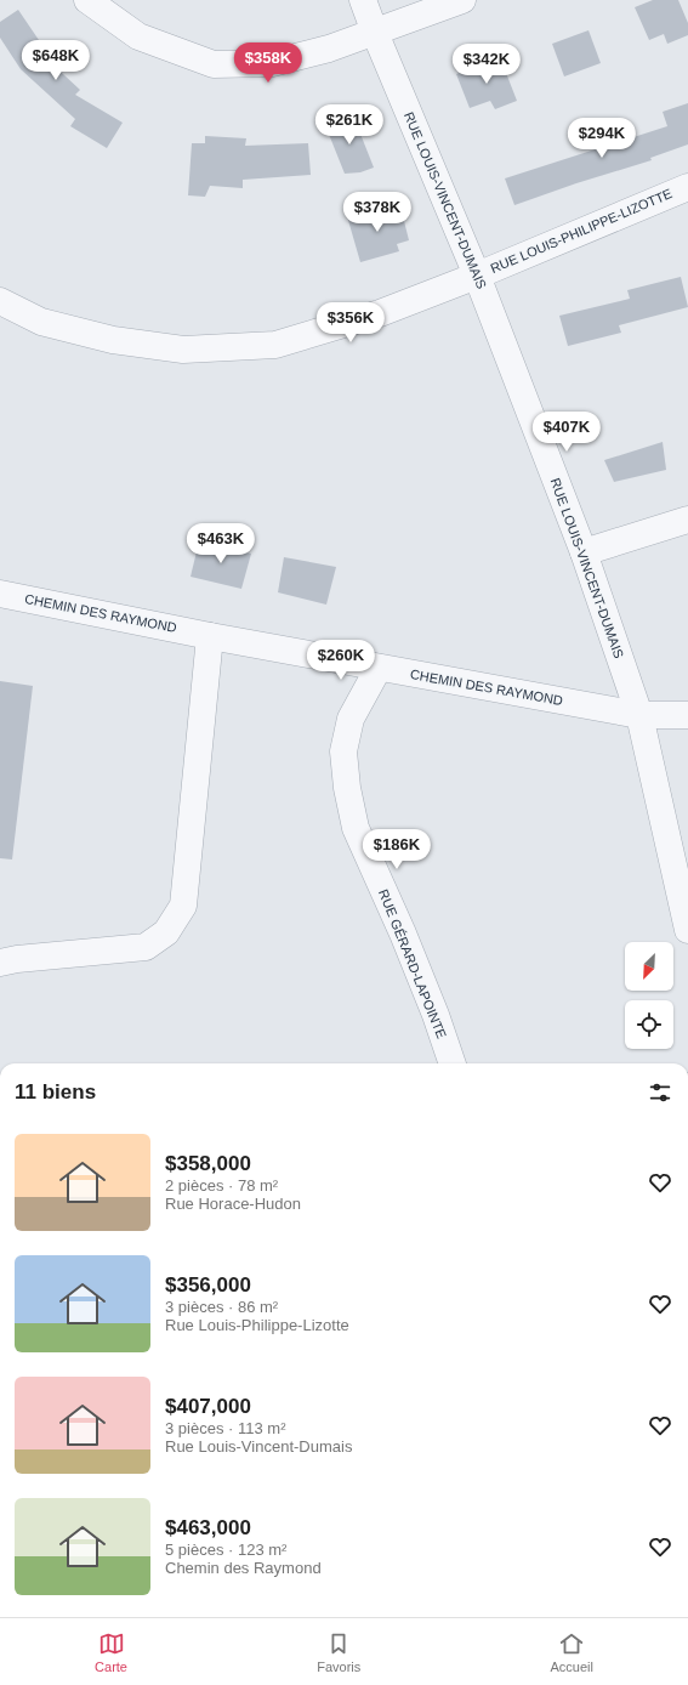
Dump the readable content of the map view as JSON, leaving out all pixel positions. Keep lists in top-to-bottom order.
{
  "streets": {
    "street": [
      "RUE LOUIS-VINCENT-DUMAIS",
      "RUE LOUIS-PHILIPPE-LIZOTTE",
      "CHEMIN DES RAYMOND",
      "RUE GÉRARD-LAPOINTE"
    ]
  },
  "crossings": [
    ["RUE LOUIS-VINCENT-DUMAIS", "RUE LOUIS-PHILIPPE-LIZOTTE"],
    ["RUE LOUIS-VINCENT-DUMAIS", "CHEMIN DES RAYMOND"],
    ["CHEMIN DES RAYMOND", "RUE GÉRARD-LAPOINTE"]
  ],
  "north": "bottom left",
  "page": {
    "price": [
      "$648K",
      "$358K",
      "$342K",
      "$261K",
      "$294K",
      "$378K",
      "$356K",
      "$407K",
      "$463K",
      "$260K",
      "$186K"
    ],
    "heading": "11 biens",
    "list": [
      {
        "name": "$358,000",
        "note": "2 pièces · 78 m² · Rue Horace-Hudon"
      },
      {
        "name": "$356,000",
        "note": "3 pièces · 86 m² · Rue Louis-Philippe-Lizotte"
      },
      {
        "name": "$407,000",
        "note": "3 pièces · 113 m² · Rue Louis-Vincent-Dumais"
      },
      {
        "name": "$463,000",
        "note": "5 pièces · 123 m² · Chemin des Raymond"
      }
    ],
    "tabs": ["Carte", "Favoris", "Accueil"]
  }
}
